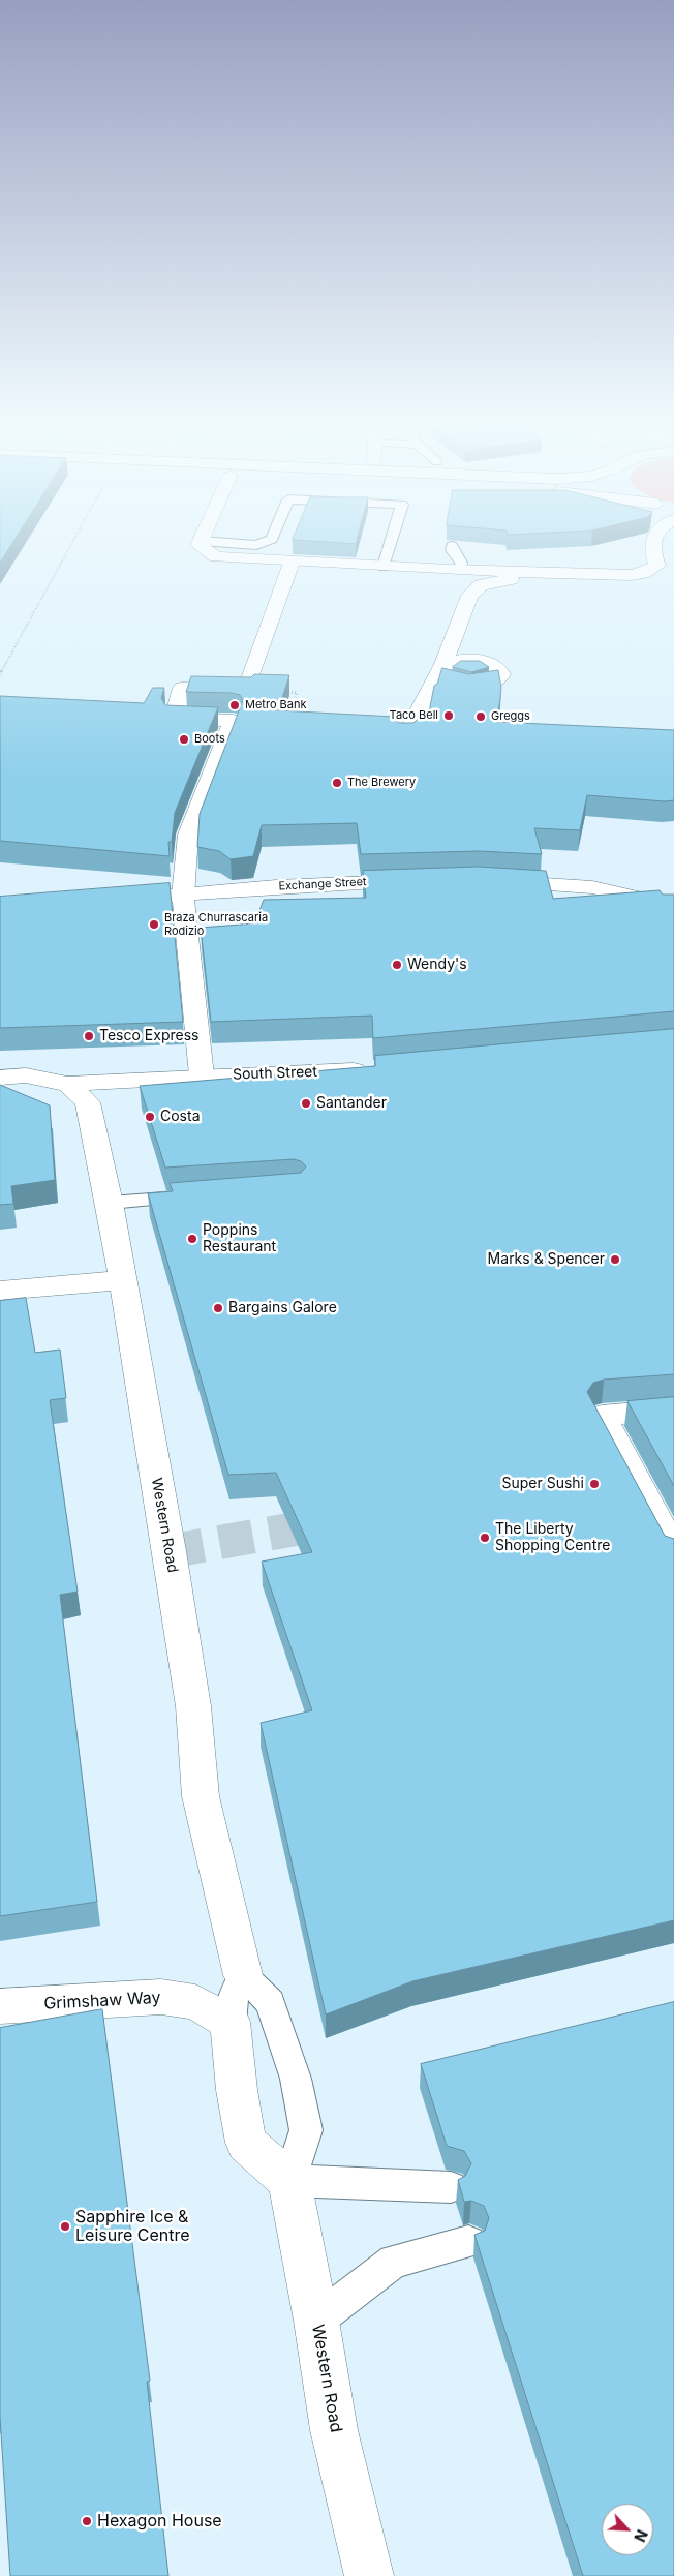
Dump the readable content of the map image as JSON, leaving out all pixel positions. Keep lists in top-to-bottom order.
{
  "streets": {
    "street": [
      "Exchange Street",
      "South Street",
      "Western Road",
      "Grimshaw Way"
    ]
  },
  "crossings": [
    ["South Street", "Western Road"]
  ],
  "places": [
    "Metro Bank",
    "Taco Bell",
    "Greggs",
    "Boots",
    "The Brewery",
    "Braza Churrascaria Rodizio",
    "Wendy's",
    "Tesco Express",
    "Santander",
    "Costa",
    "Poppins Restaurant",
    "Marks & Spencer",
    "Bargains Galore",
    "Super Sushi",
    "The Liberty Shopping Centre",
    "Sapphire Ice & Leisure Centre",
    "Hexagon House"
  ],
  "north": "bottom right"
}
